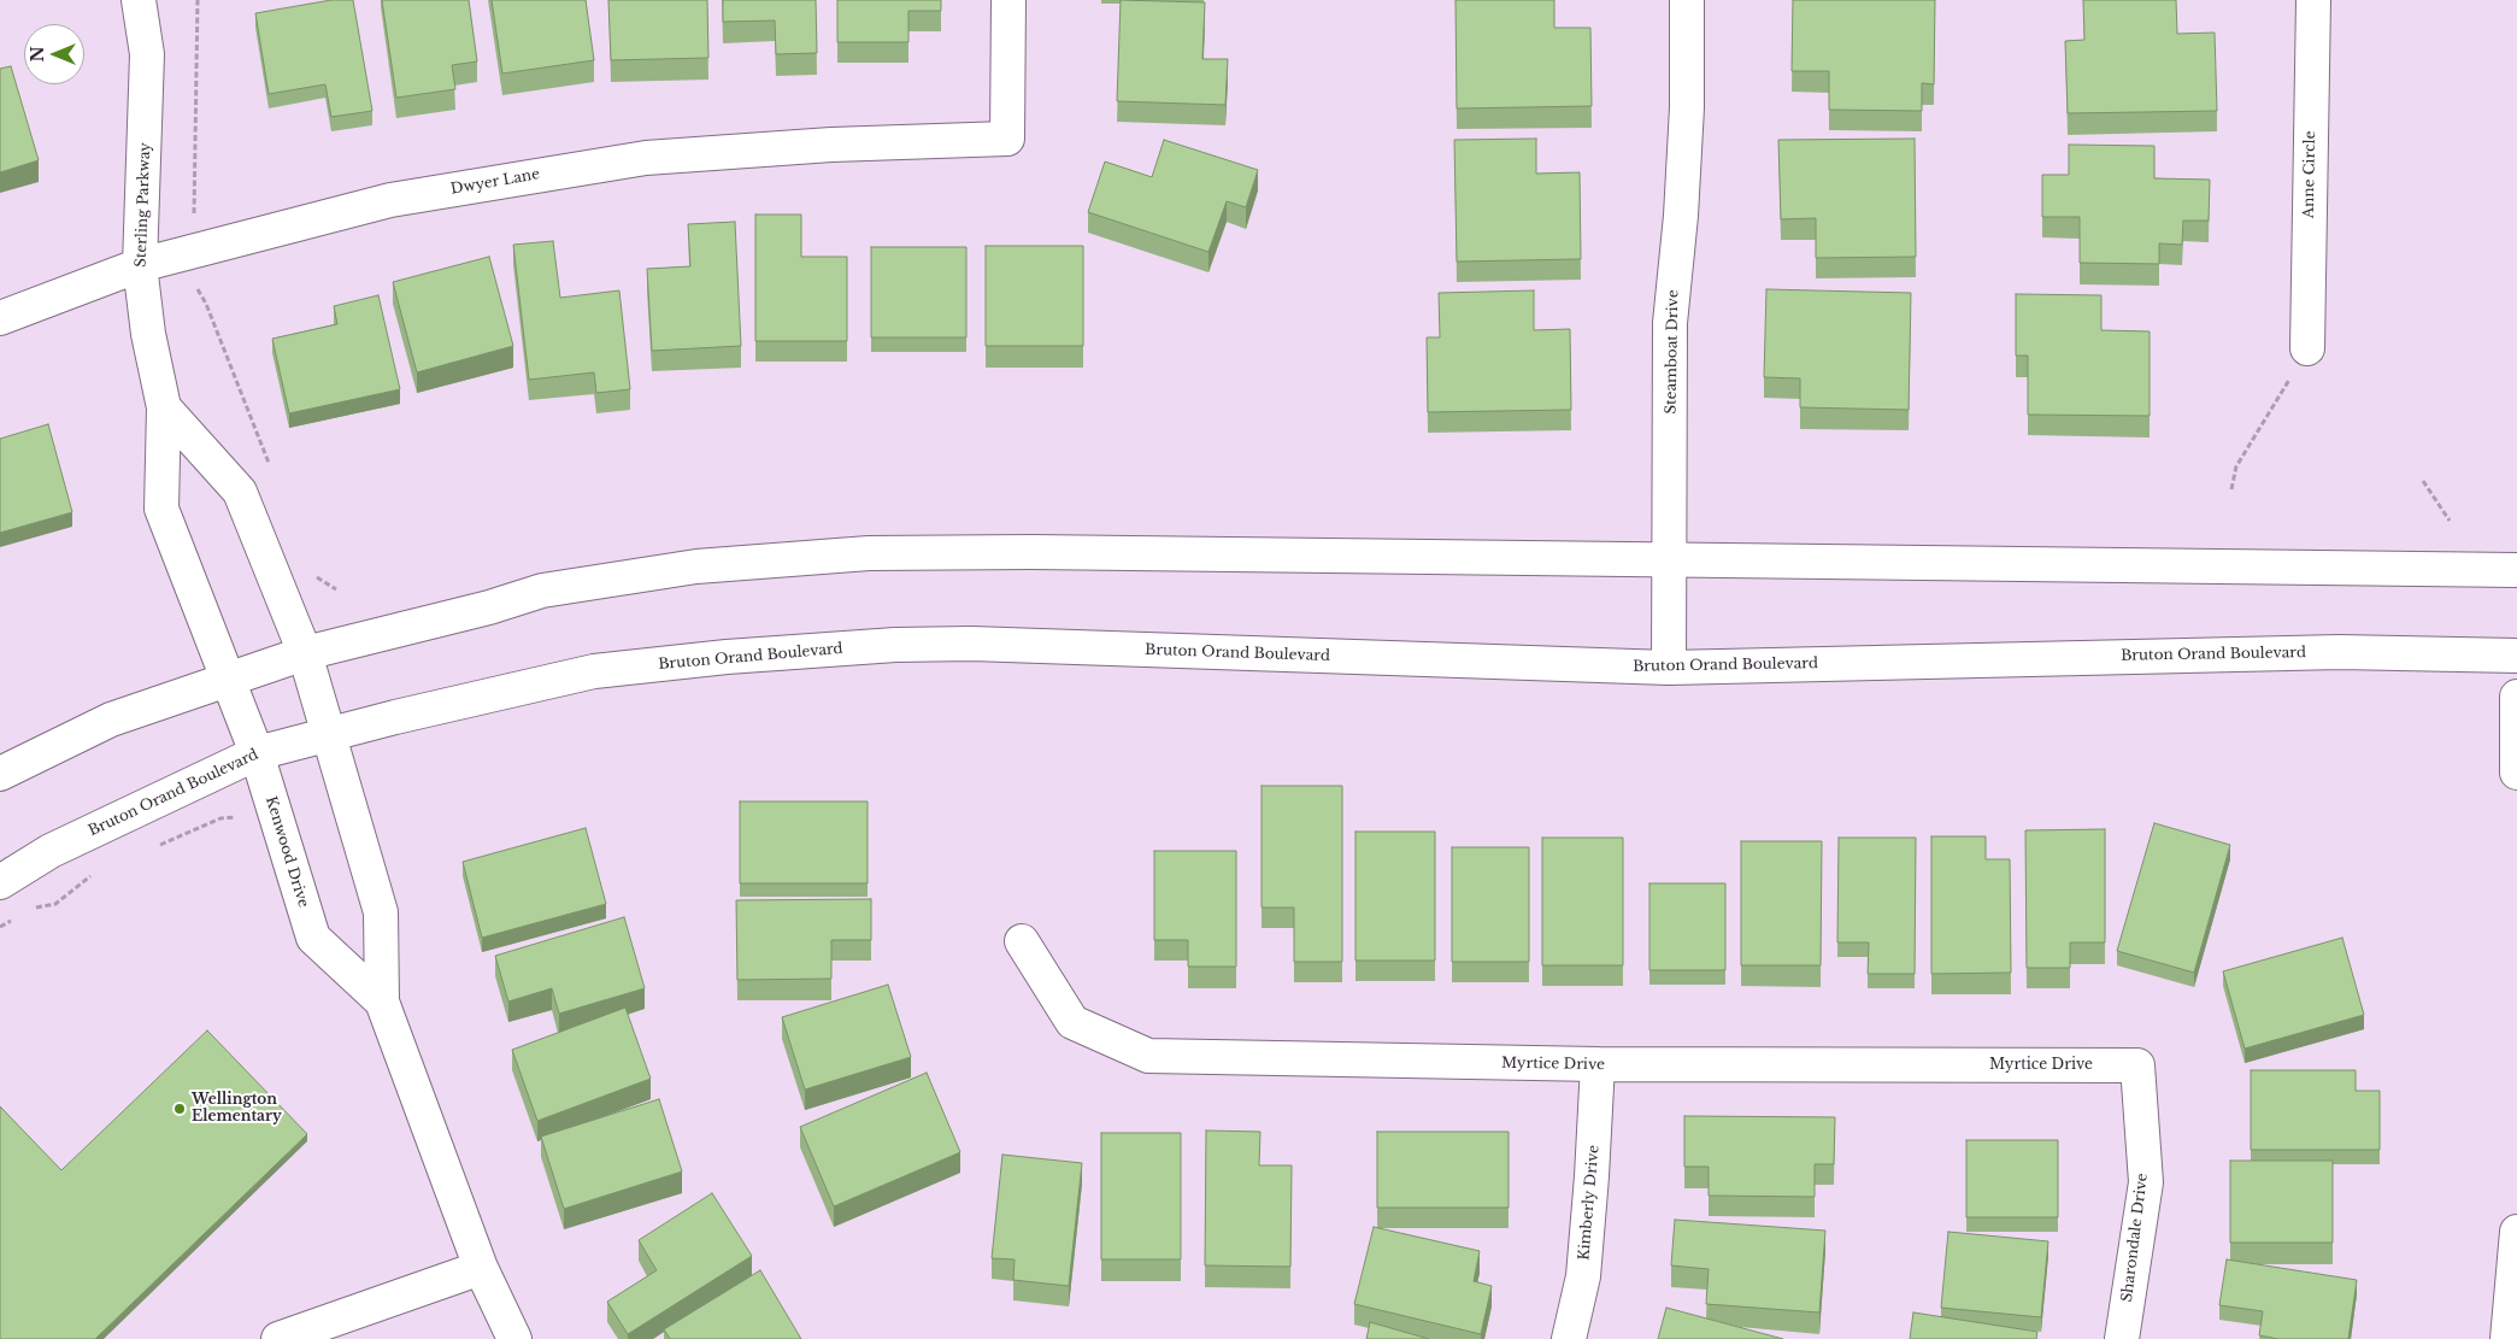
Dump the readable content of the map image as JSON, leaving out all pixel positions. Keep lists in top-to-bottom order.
{
  "streets": {
    "street": [
      "Anne Circle",
      "Dwyer Lane",
      "Sterling Parkway",
      "Steamboat Drive",
      "Bruton Orand Boulevard",
      "Kenwood Drive",
      "Myrtice Drive",
      "Kimberly Drive",
      "Sharondale Drive"
    ]
  },
  "crossings": [
    ["Dwyer Lane", "Sterling Parkway"],
    ["Sterling Parkway", "Bruton Orand Boulevard"],
    ["Sterling Parkway", "Kenwood Drive"],
    ["Steamboat Drive", "Bruton Orand Boulevard"],
    ["Bruton Orand Boulevard", "Kenwood Drive"],
    ["Myrtice Drive", "Kimberly Drive"],
    ["Myrtice Drive", "Sharondale Drive"]
  ],
  "places": ["Wellington Elementary"],
  "north": "left"
}
